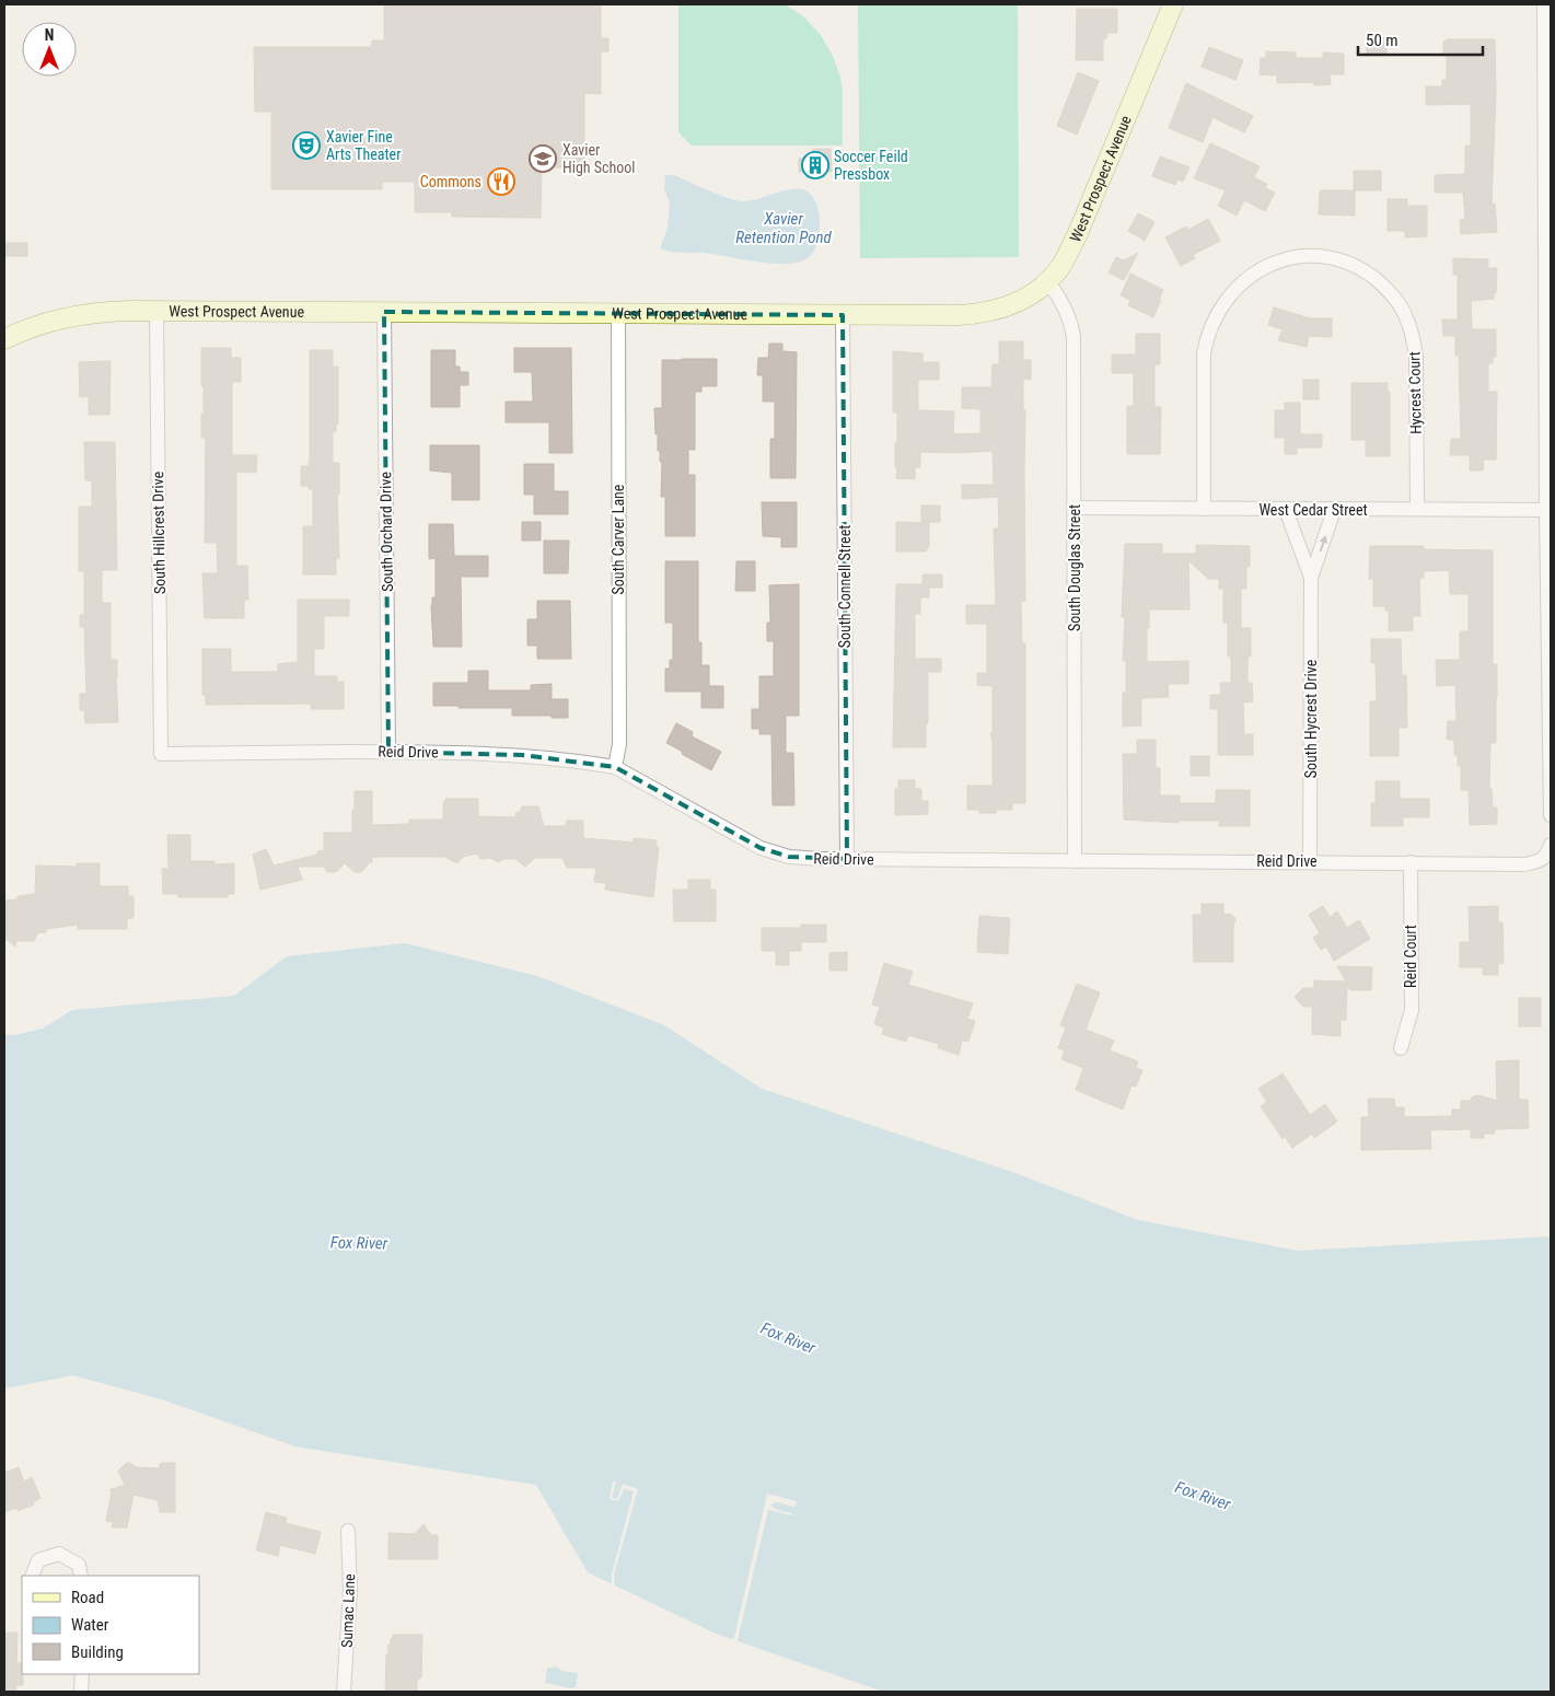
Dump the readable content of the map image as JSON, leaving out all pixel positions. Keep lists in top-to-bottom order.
{
  "streets": {
    "main road": ["West Prospect Avenue"],
    "street": [
      "Hycrest Court",
      "West Cedar Street",
      "South Orchard Drive",
      "South Hillcrest Drive",
      "South Carver Lane",
      "South Douglas Street",
      "South Connell Street",
      "South Hycrest Drive",
      "Reid Drive",
      "Reid Court",
      "Sumac Lane"
    ]
  },
  "crossings": [
    ["West Prospect Avenue", "South Orchard Drive"],
    ["West Prospect Avenue", "South Hillcrest Drive"],
    ["West Prospect Avenue", "South Carver Lane"],
    ["West Prospect Avenue", "South Douglas Street"],
    ["West Prospect Avenue", "South Connell Street"],
    ["Hycrest Court", "West Cedar Street"],
    ["West Cedar Street", "South Douglas Street"],
    ["West Cedar Street", "South Hycrest Drive"],
    ["South Orchard Drive", "Reid Drive"],
    ["South Hillcrest Drive", "Reid Drive"],
    ["South Carver Lane", "Reid Drive"],
    ["South Douglas Street", "Reid Drive"],
    ["South Connell Street", "Reid Drive"],
    ["South Hycrest Drive", "Reid Drive"],
    ["Reid Drive", "Reid Court"]
  ],
  "water": ["Xavier Retention Pond", "Fox River"],
  "places": {
    "theatre": ["Xavier Fine Arts Theater"],
    "school or university": ["Xavier High School"],
    "building": ["Soccer Feild Pressbox"],
    "restaurant": ["Commons"]
  },
  "legend": ["Road", "Water", "Building"],
  "scale_bar": "50 m",
  "north": "top"
}
